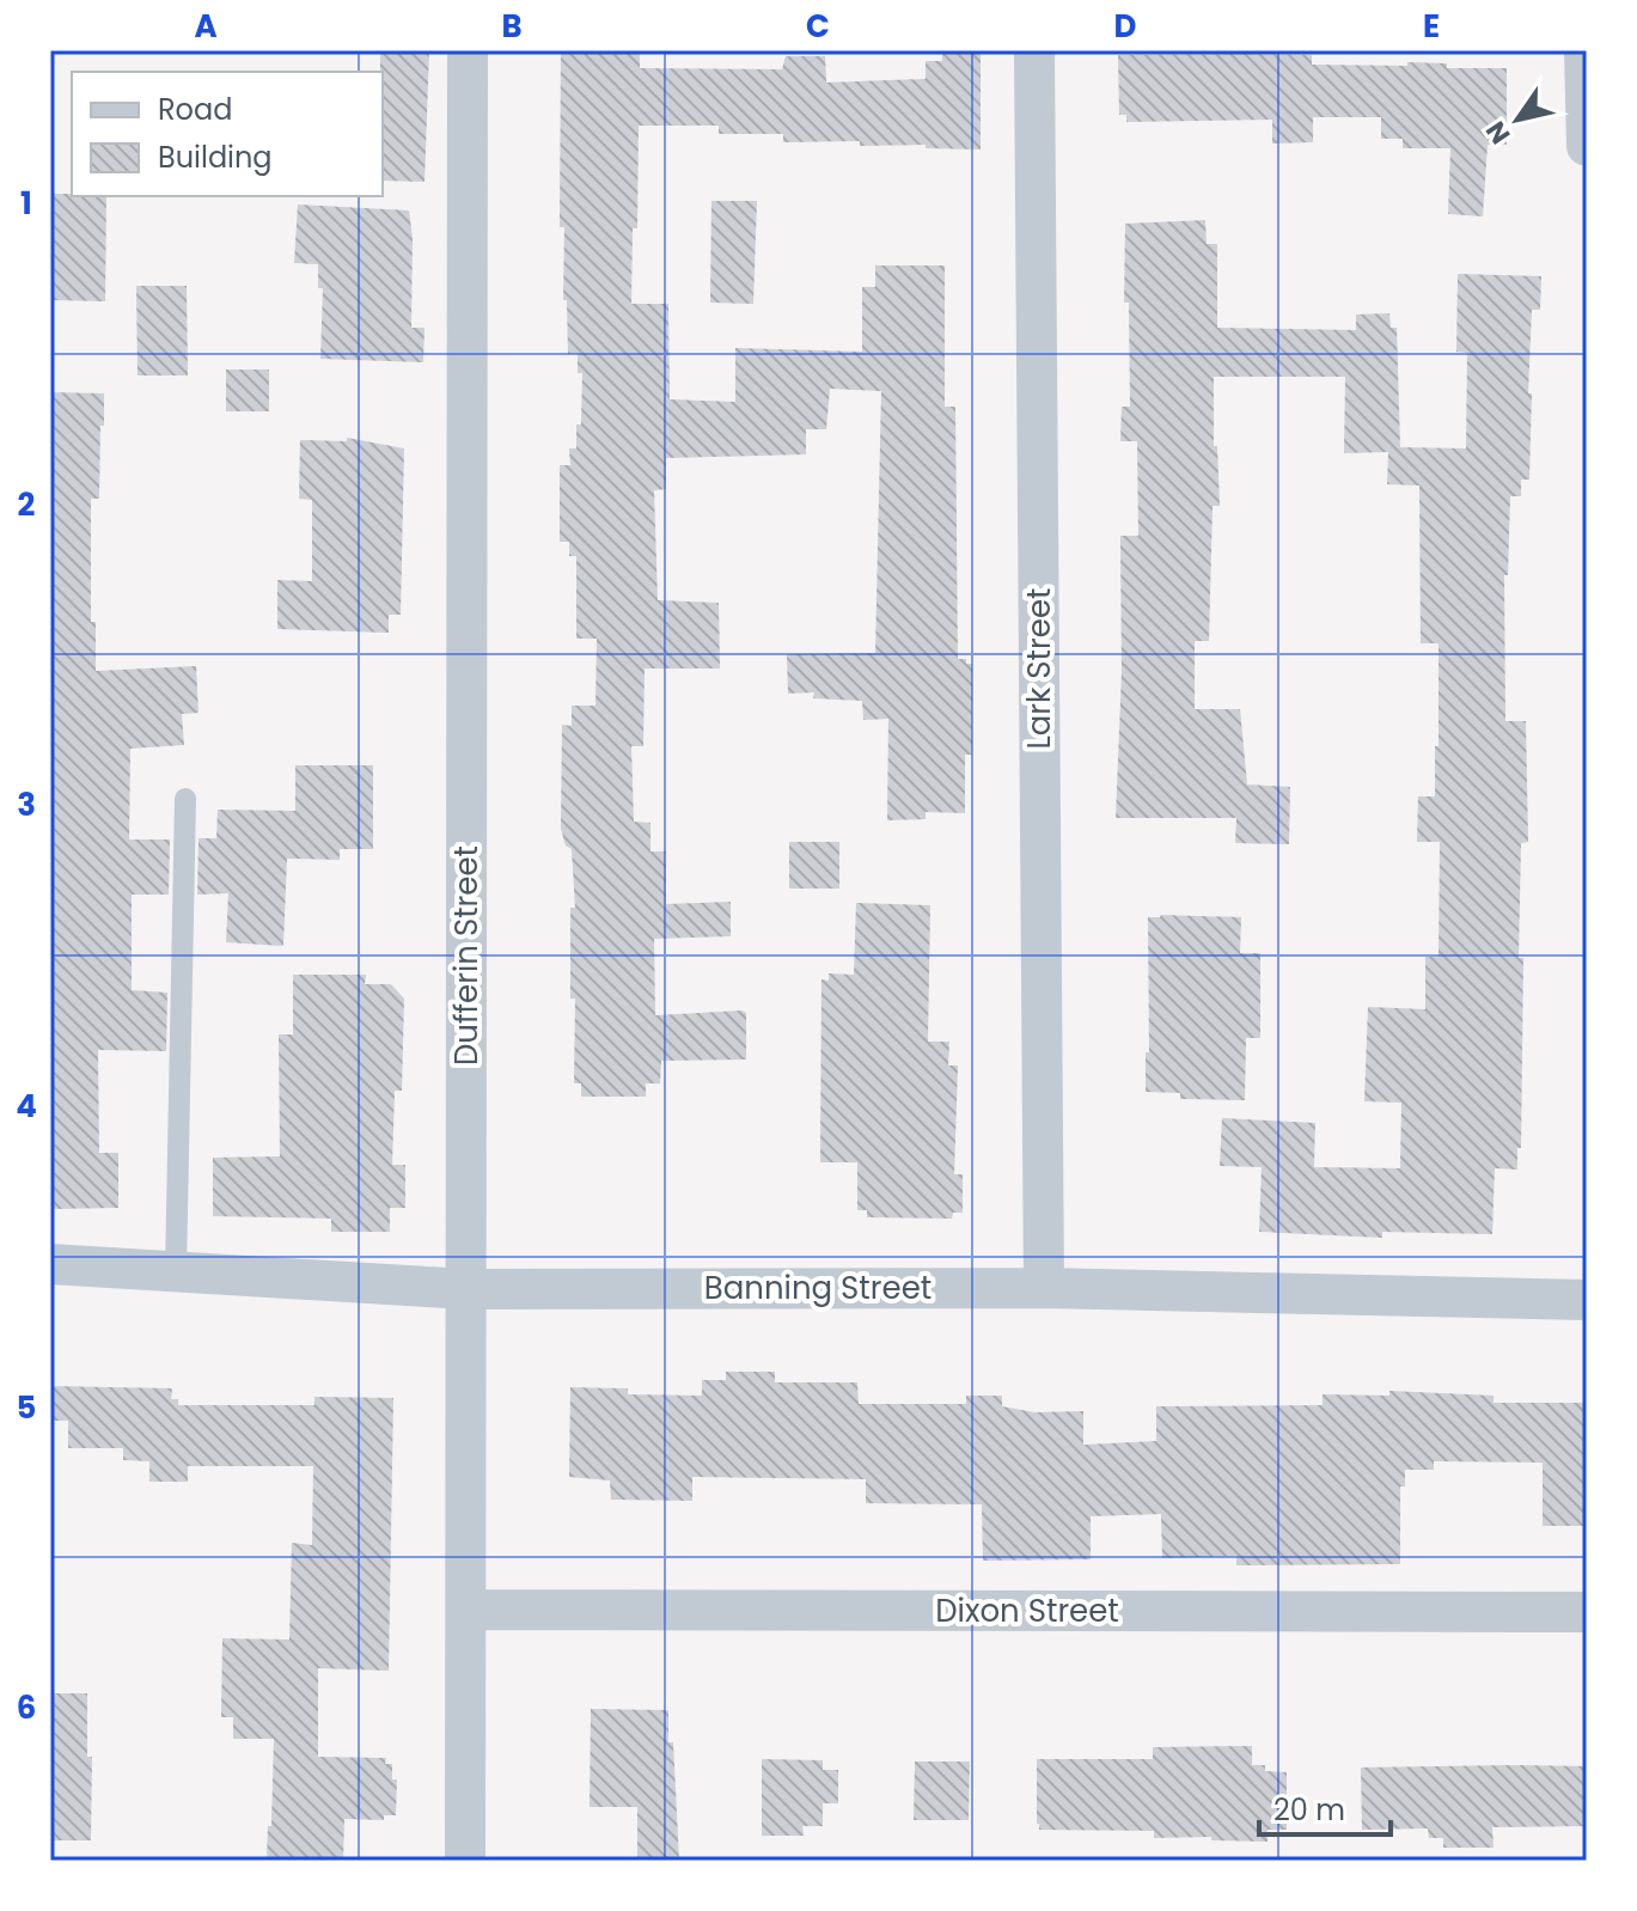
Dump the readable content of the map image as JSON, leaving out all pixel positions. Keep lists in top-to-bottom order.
{
  "streets": {
    "street": [
      "Lark Street",
      "Dufferin Street",
      "Banning Street",
      "Dixon Street"
    ]
  },
  "crossings": [
    ["Lark Street", "Banning Street"],
    ["Dufferin Street", "Banning Street"],
    ["Dufferin Street", "Dixon Street"]
  ],
  "legend": ["Road", "Building"],
  "scale_bar": "20 m",
  "north": "bottom left",
  "grid": {
    "columns": [
      "A",
      "B",
      "C",
      "D",
      "E"
    ],
    "rows": [
      "1",
      "2",
      "3",
      "4",
      "5",
      "6"
    ]
  }
}
